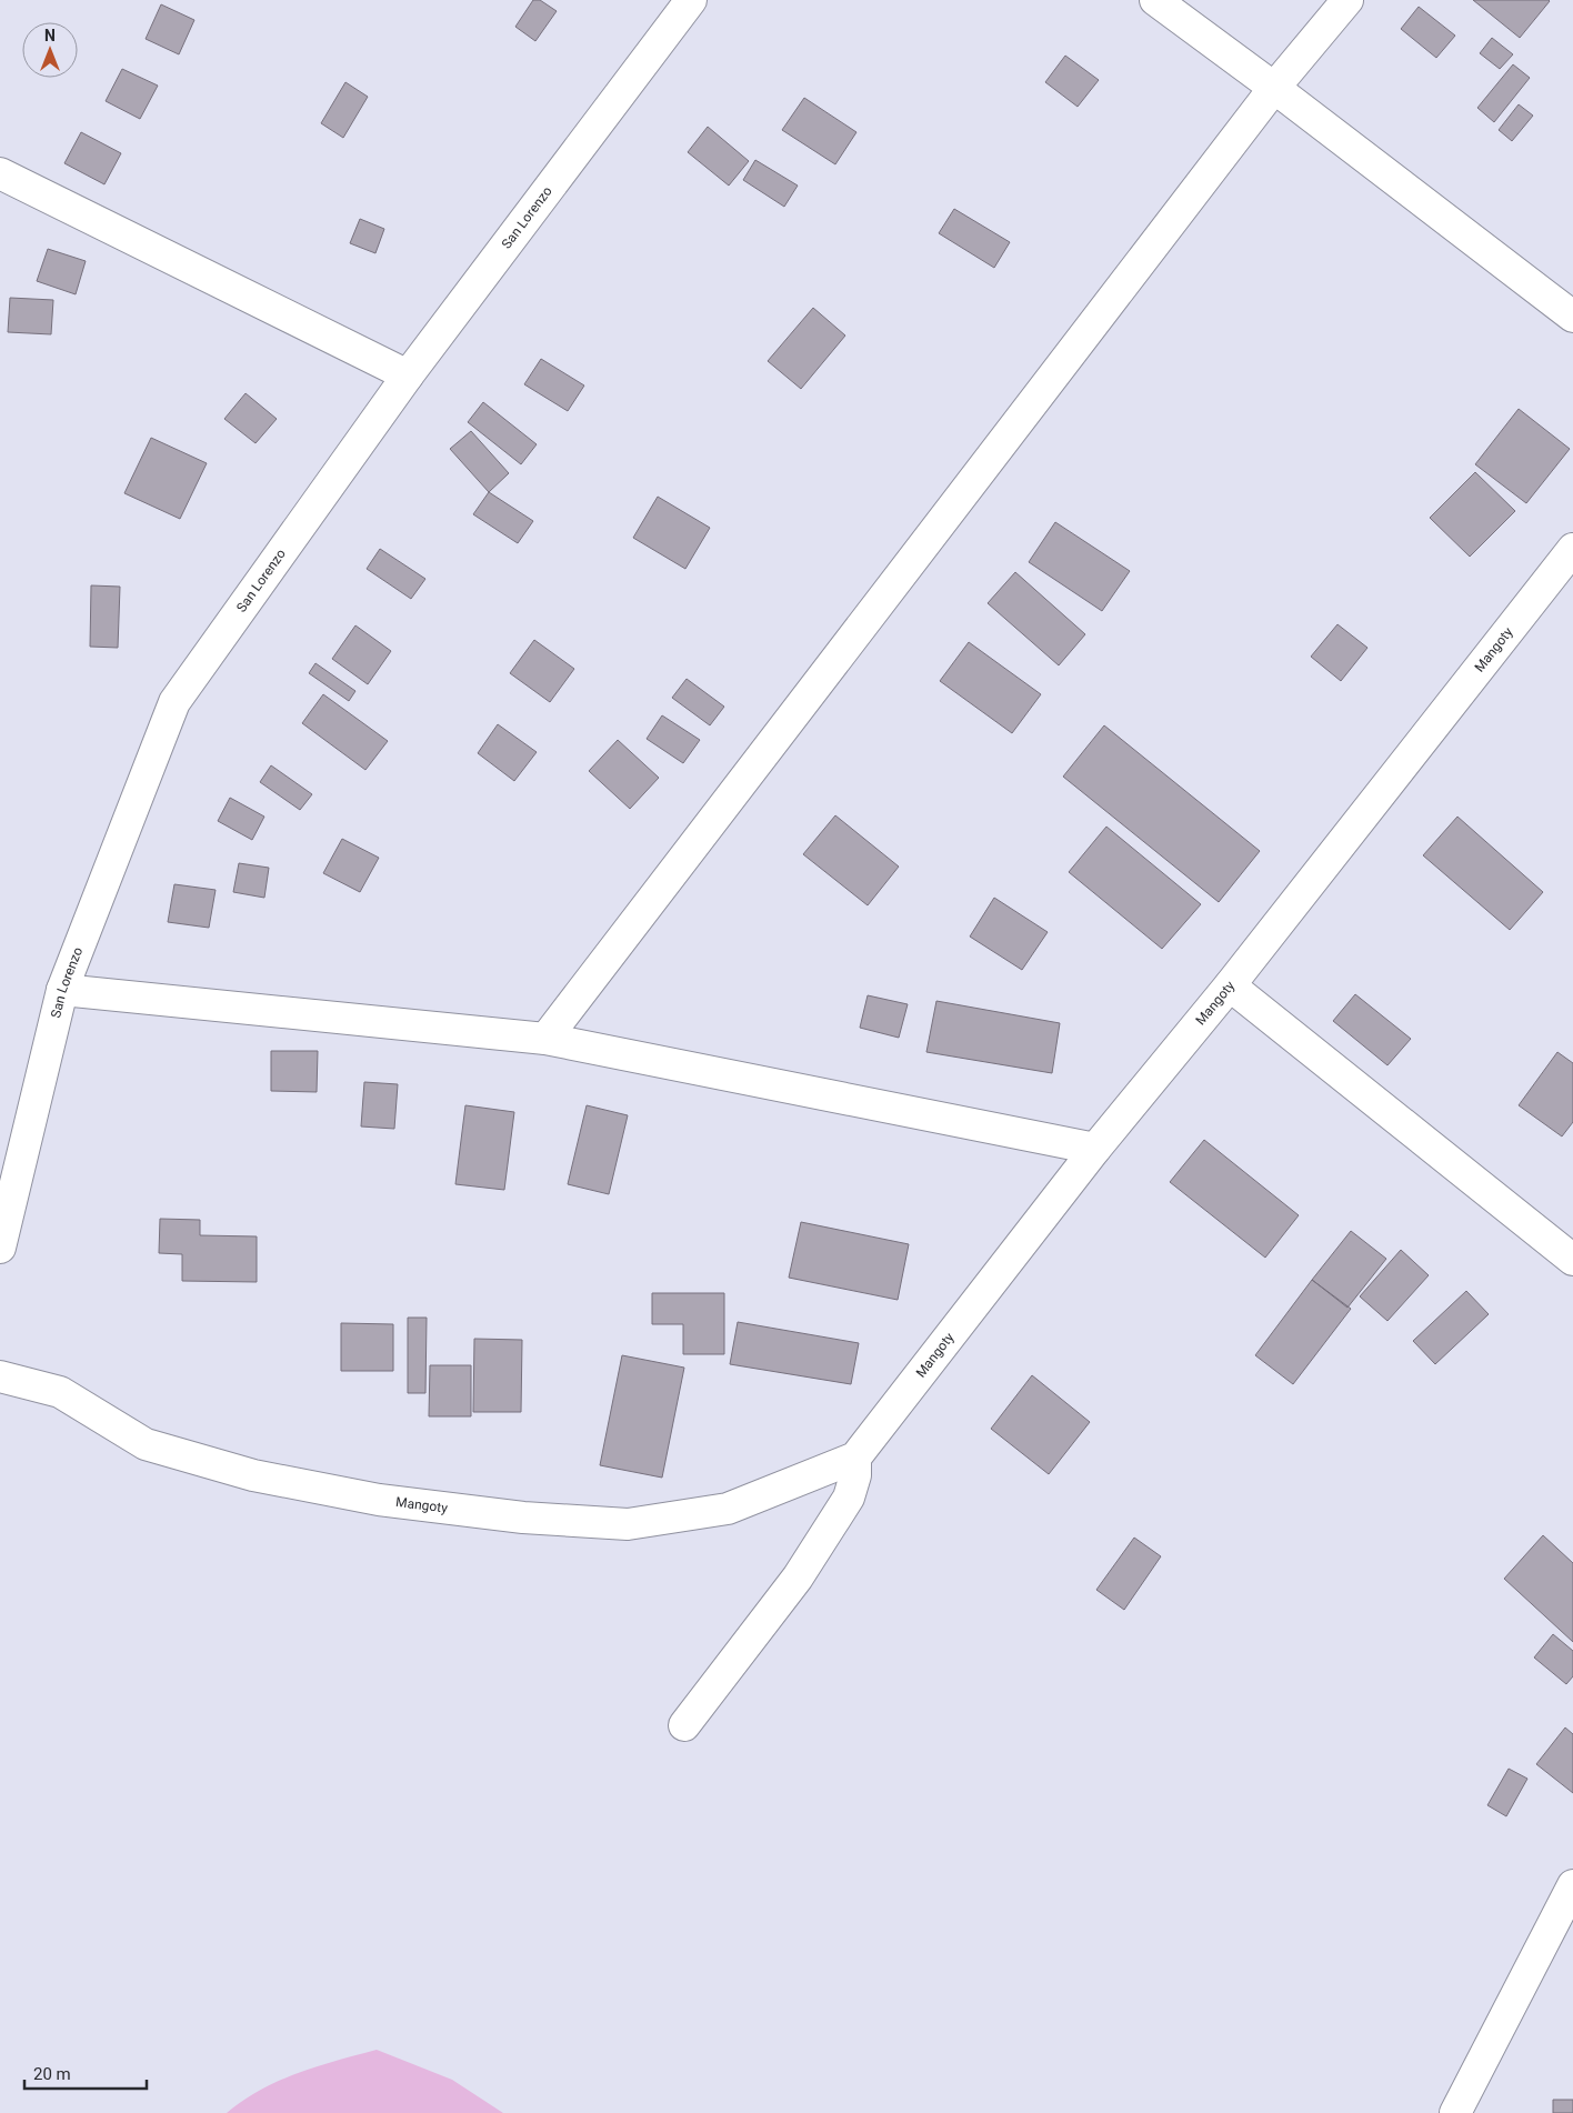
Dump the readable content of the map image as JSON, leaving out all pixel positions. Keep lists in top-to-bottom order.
{
  "streets": {
    "street": ["San Lorenzo", "Mangoty"]
  },
  "scale_bar": "20 m",
  "north": "top"
}
